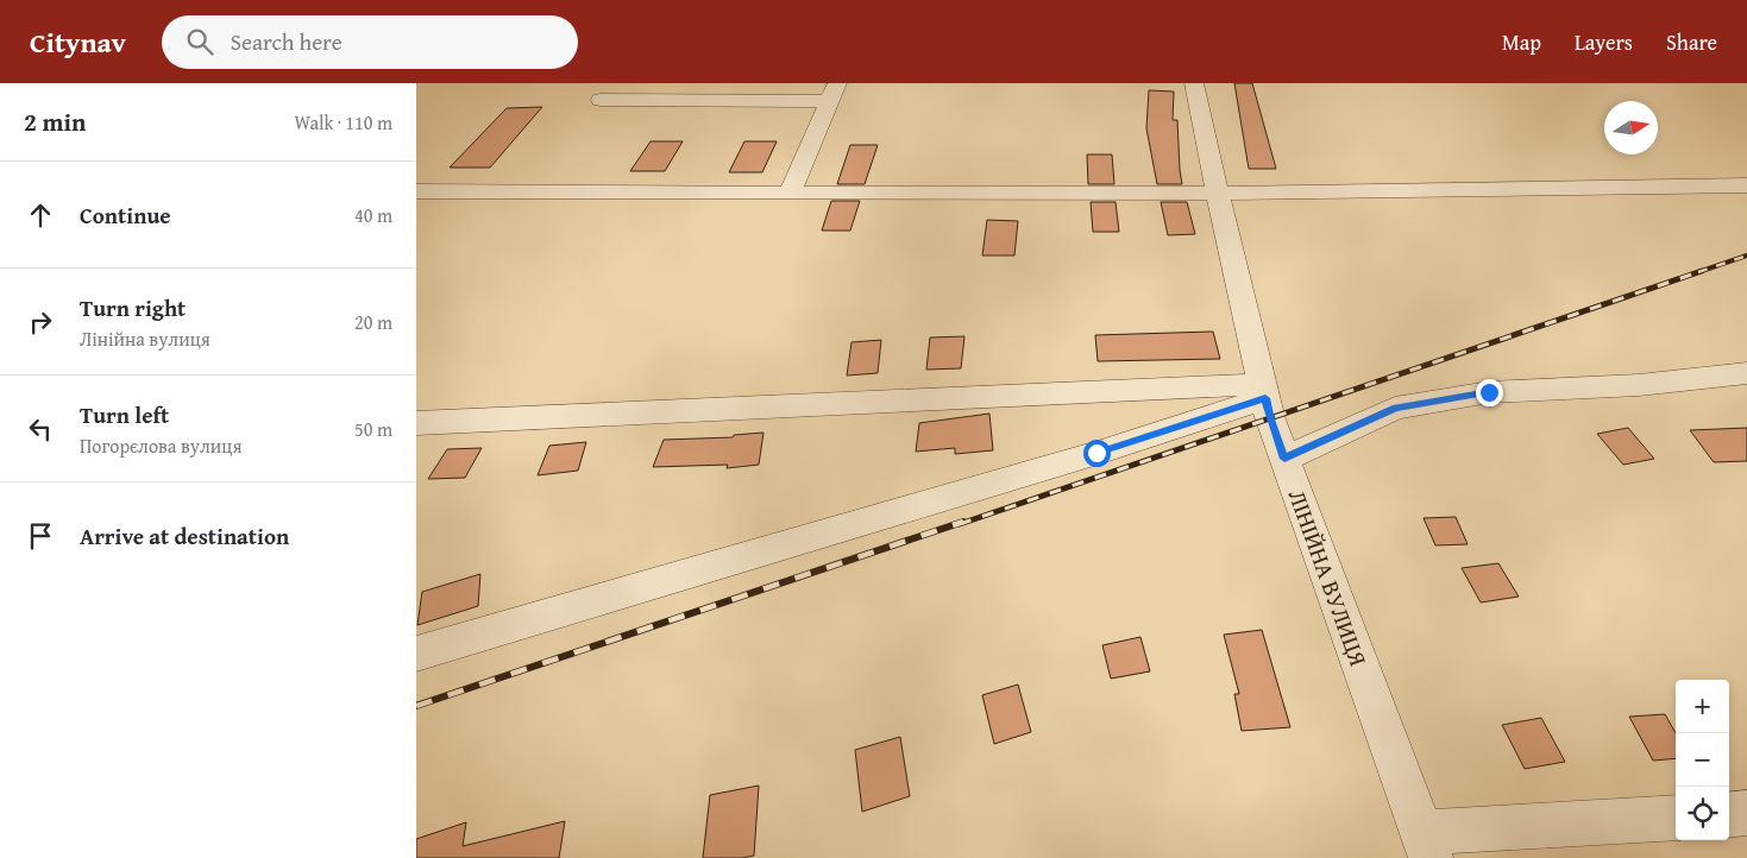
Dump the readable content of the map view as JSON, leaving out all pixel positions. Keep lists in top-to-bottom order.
{
  "streets": {
    "street": ["ЛІНІЙНА ВУЛИЦЯ"]
  },
  "north": "right",
  "page": {
    "header": "Citynav",
    "search": "Search here",
    "nav": ["Map", "Layers", "Share"],
    "heading": ["2 min", "Walk · 110 m"],
    "list": [
      ["Continue", "40 m"],
      ["Turn right", "Лінійна вулиця", "20 m"],
      ["Turn left", "Погорєлова вулиця", "50 m"],
      "Arrive at destination"
    ],
    "map_buttons": ["+", "−"]
  }
}
